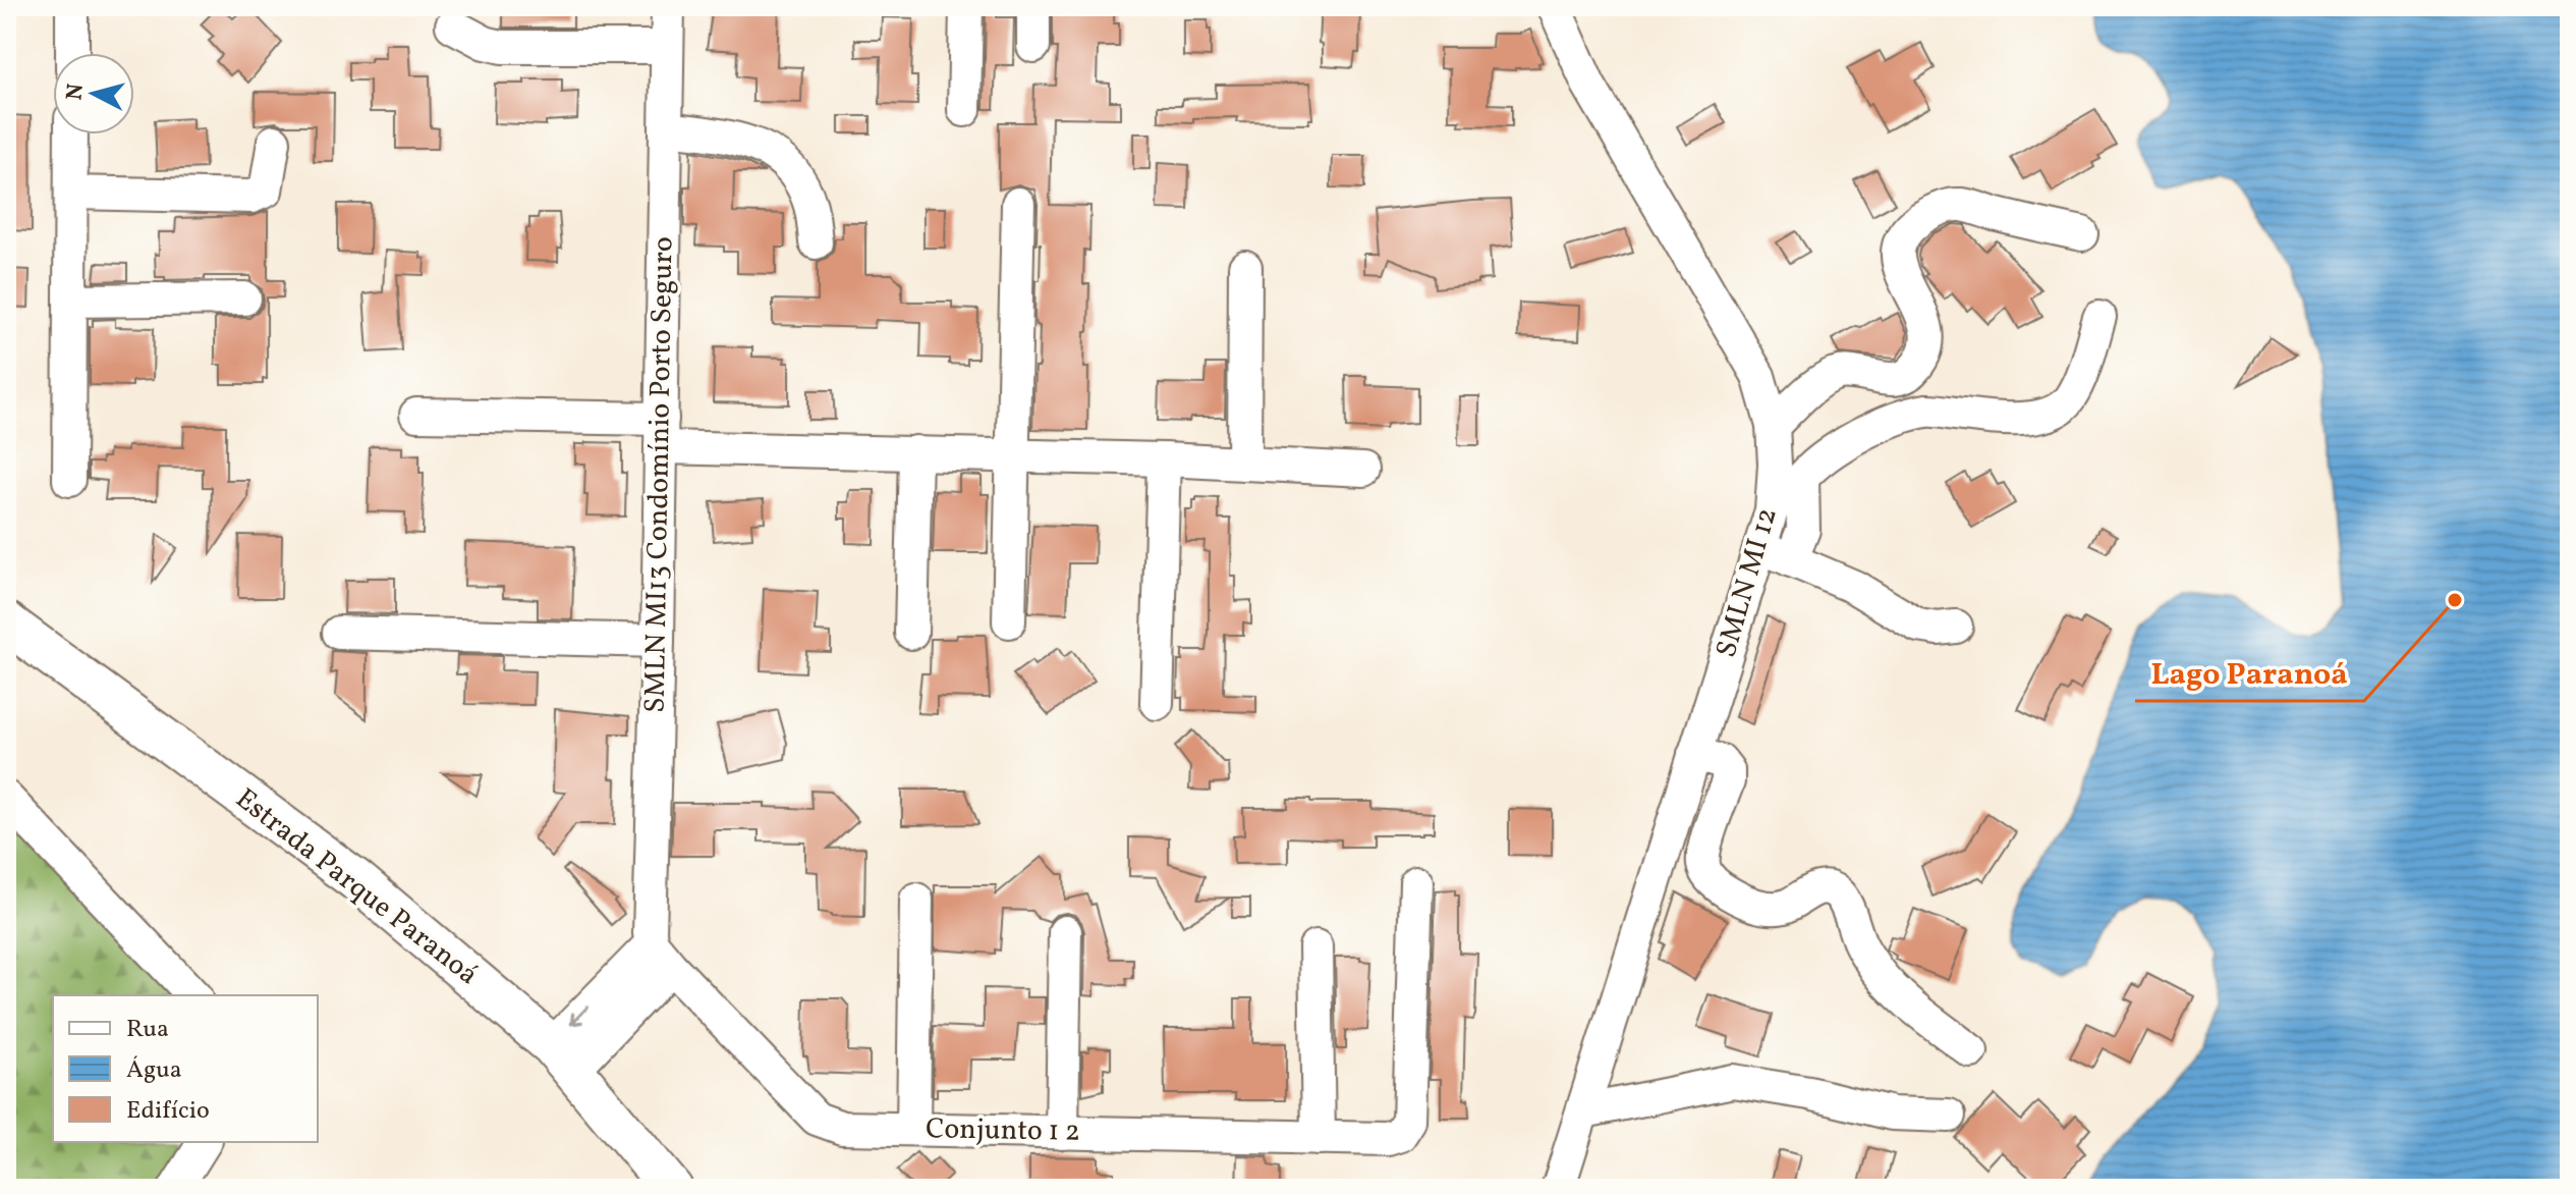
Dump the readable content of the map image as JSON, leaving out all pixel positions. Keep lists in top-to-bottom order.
{
  "streets": {
    "main road": ["Estrada Parque Paranoá"],
    "street": ["SMLN MI13 Condomínio Porto Seguro", "SMLN MI 12", "Conjunto 1 2"]
  },
  "crossings": [
    ["SMLN MI13 Condomínio Porto Seguro", "Conjunto 1 2"]
  ],
  "places": ["Lago Paranoá"],
  "legend": ["Rua", "Água", "Edifício"],
  "north": "left"
}
